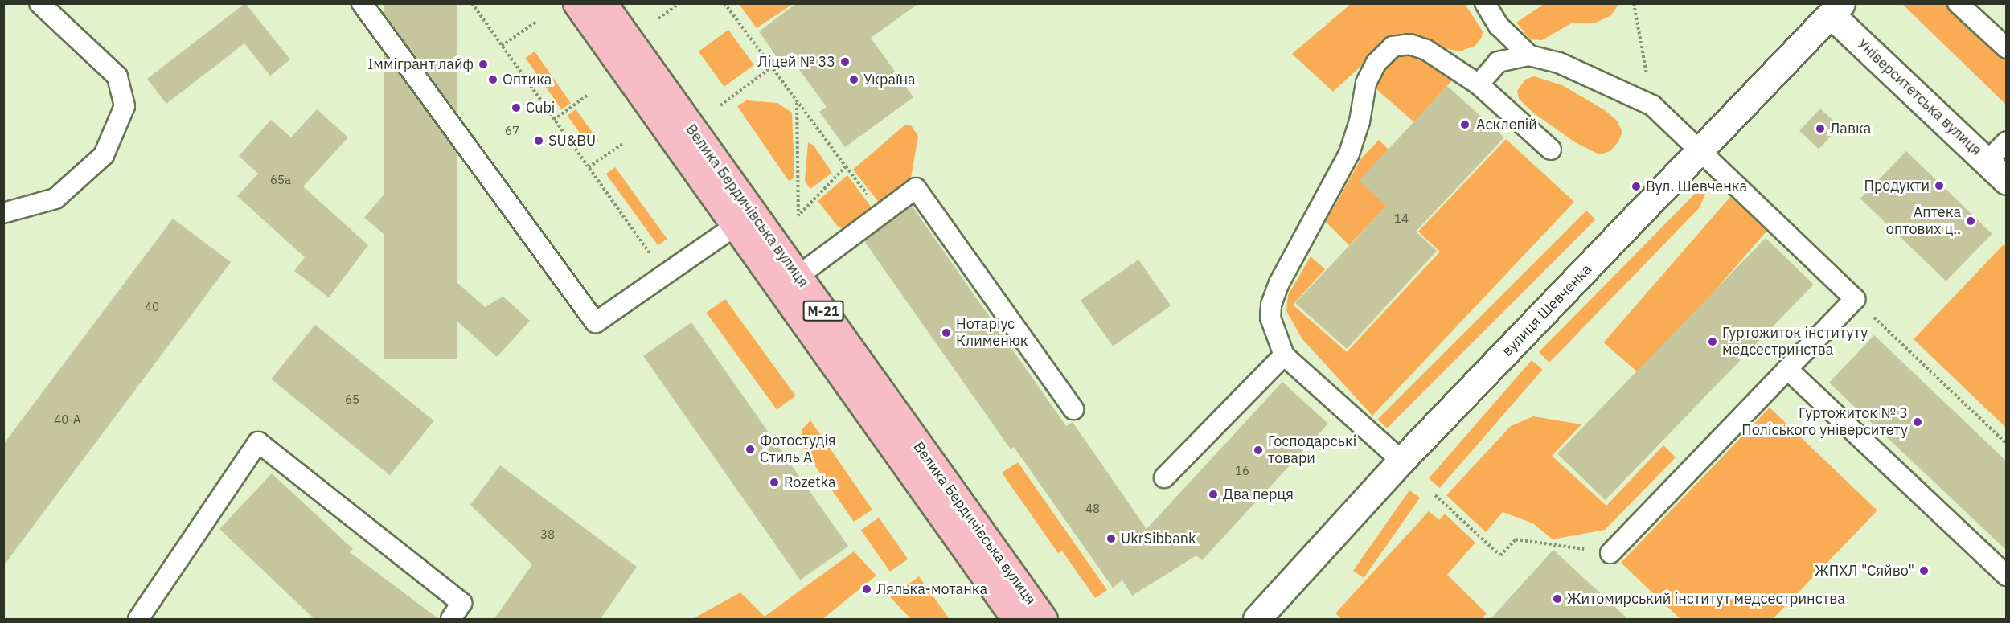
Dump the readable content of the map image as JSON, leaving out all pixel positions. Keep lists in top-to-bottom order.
{
  "streets": {
    "highway": ["Велика Бердичівська вулиця", "М-21"],
    "street": ["Університетська вулиця", "вулиця Шевченка"]
  },
  "crossings": [
    ["Університетська вулиця", "вулиця Шевченка"]
  ],
  "places": [
    "Ліцей № 33",
    "Іммігрант лайф",
    "Оптика",
    "Україна",
    "Cubi",
    "Асклепій",
    "Лавка",
    "SU&BU",
    "Продукти",
    "Вул. Шевченка",
    "Аптека оптових ц‥",
    "Нотаріус Клименюк",
    "Гуртожиток інституту медсестринства",
    "Гуртожиток № 3 Поліського університету",
    "Фотостудія Стиль А",
    "Господарські товари",
    "Rozetka",
    "Два перця",
    "UkrSibbank",
    "ЖПХЛ \"Сяйво\"",
    "Лялька-мотанка",
    "Житомирський інститут медсестринства"
  ],
  "house_numbers": [
    "67",
    "65а",
    "14",
    "40",
    "65",
    "40-А",
    "16",
    "48",
    "38"
  ]
}
